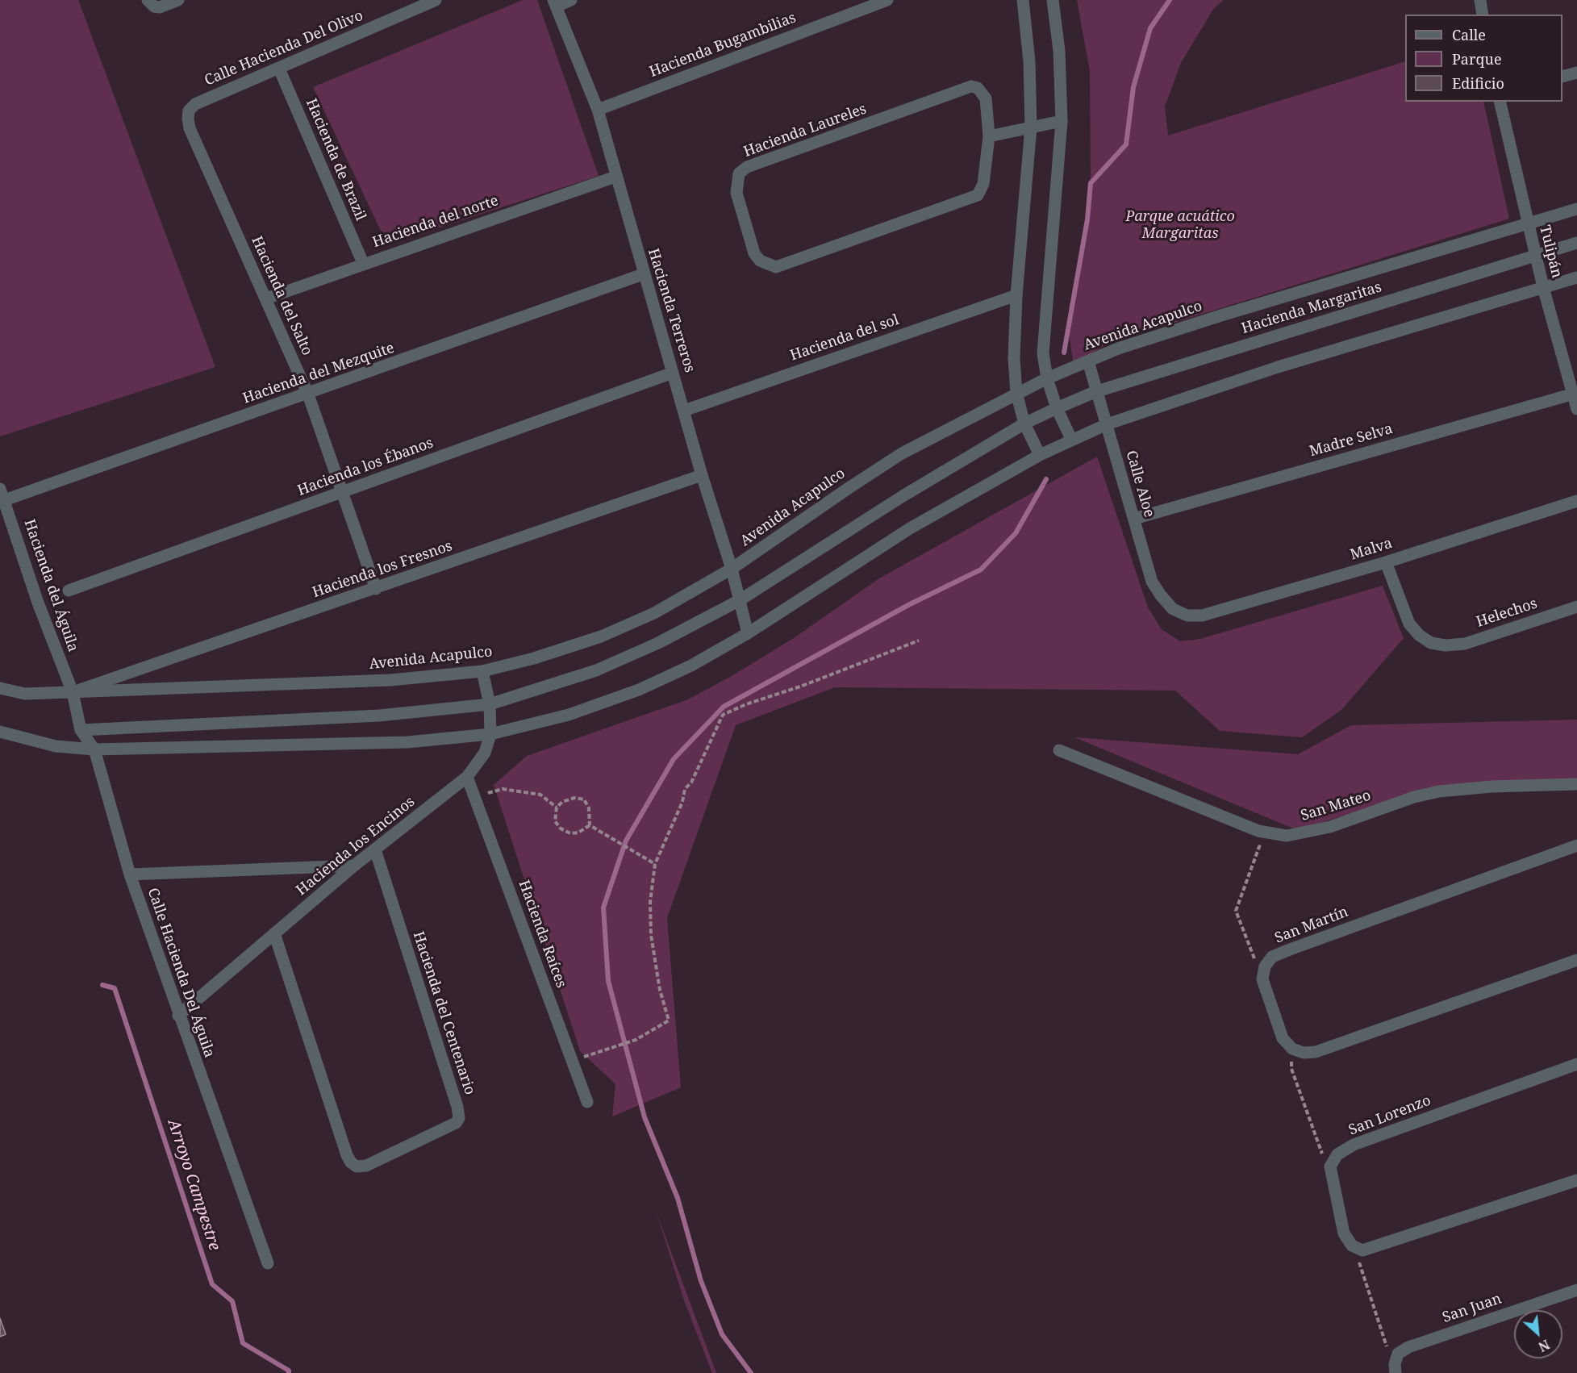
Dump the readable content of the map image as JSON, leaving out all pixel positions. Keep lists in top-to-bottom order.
{
  "streets": {
    "street": [
      "Hacienda Bugambilias",
      "Calle Hacienda Del Olivo",
      "Hacienda Laureles",
      "Hacienda de Brazil",
      "Hacienda del norte",
      "Tulipán",
      "Hacienda del Salto",
      "Hacienda Margaritas",
      "Hacienda Terreros",
      "Avenida Acapulco",
      "Hacienda del sol",
      "Hacienda del Mezquite",
      "Madre Selva",
      "Hacienda los Ébanos",
      "Calle Aloe",
      "Malva",
      "Hacienda los Fresnos",
      "Hacienda del Águila",
      "Helechos",
      "San Mateo",
      "Hacienda los Encinos",
      "San Martín",
      "Hacienda Raíces",
      "Calle Hacienda Del Águila",
      "Hacienda del Centenario",
      "San Lorenzo",
      "San Juan"
    ]
  },
  "crossings": [
    ["Hacienda Bugambilias", "Hacienda Terreros"],
    ["Calle Hacienda Del Olivo", "Hacienda de Brazil"],
    ["Calle Hacienda Del Olivo", "Hacienda del Salto"],
    ["Hacienda de Brazil", "Hacienda del norte"],
    ["Hacienda del norte", "Hacienda del Salto"],
    ["Hacienda del norte", "Hacienda Terreros"],
    ["Tulipán", "Hacienda Margaritas"],
    ["Tulipán", "Avenida Acapulco"],
    ["Tulipán", "Madre Selva"],
    ["Hacienda del Salto", "Hacienda del Mezquite"],
    ["Hacienda del Salto", "Hacienda los Ébanos"],
    ["Hacienda del Salto", "Hacienda los Fresnos"],
    ["Hacienda Margaritas", "Calle Aloe"],
    ["Hacienda Terreros", "Avenida Acapulco"],
    ["Hacienda Terreros", "Hacienda del sol"],
    ["Hacienda Terreros", "Hacienda del Mezquite"],
    ["Hacienda Terreros", "Hacienda los Ébanos"],
    ["Hacienda Terreros", "Hacienda los Fresnos"],
    ["Avenida Acapulco", "Calle Aloe"],
    ["Avenida Acapulco", "Hacienda los Fresnos"],
    ["Avenida Acapulco", "Hacienda del Águila"],
    ["Avenida Acapulco", "Hacienda los Encinos"],
    ["Avenida Acapulco", "Calle Hacienda Del Águila"],
    ["Hacienda del Mezquite", "Hacienda del Águila"],
    ["Madre Selva", "Calle Aloe"],
    ["Calle Aloe", "Malva"],
    ["Malva", "Helechos"],
    ["Hacienda los Fresnos", "Hacienda del Águila"],
    ["Hacienda los Fresnos", "Calle Hacienda Del Águila"],
    ["Hacienda del Águila", "Calle Hacienda Del Águila"],
    ["Hacienda los Encinos", "Hacienda Raíces"],
    ["Hacienda los Encinos", "Calle Hacienda Del Águila"],
    ["Hacienda los Encinos", "Hacienda del Centenario"]
  ],
  "water": ["Arroyo Campestre"],
  "parks": ["Parque acuático Margaritas"],
  "legend": ["Calle", "Parque", "Edificio"],
  "north": "bottom right"
}
